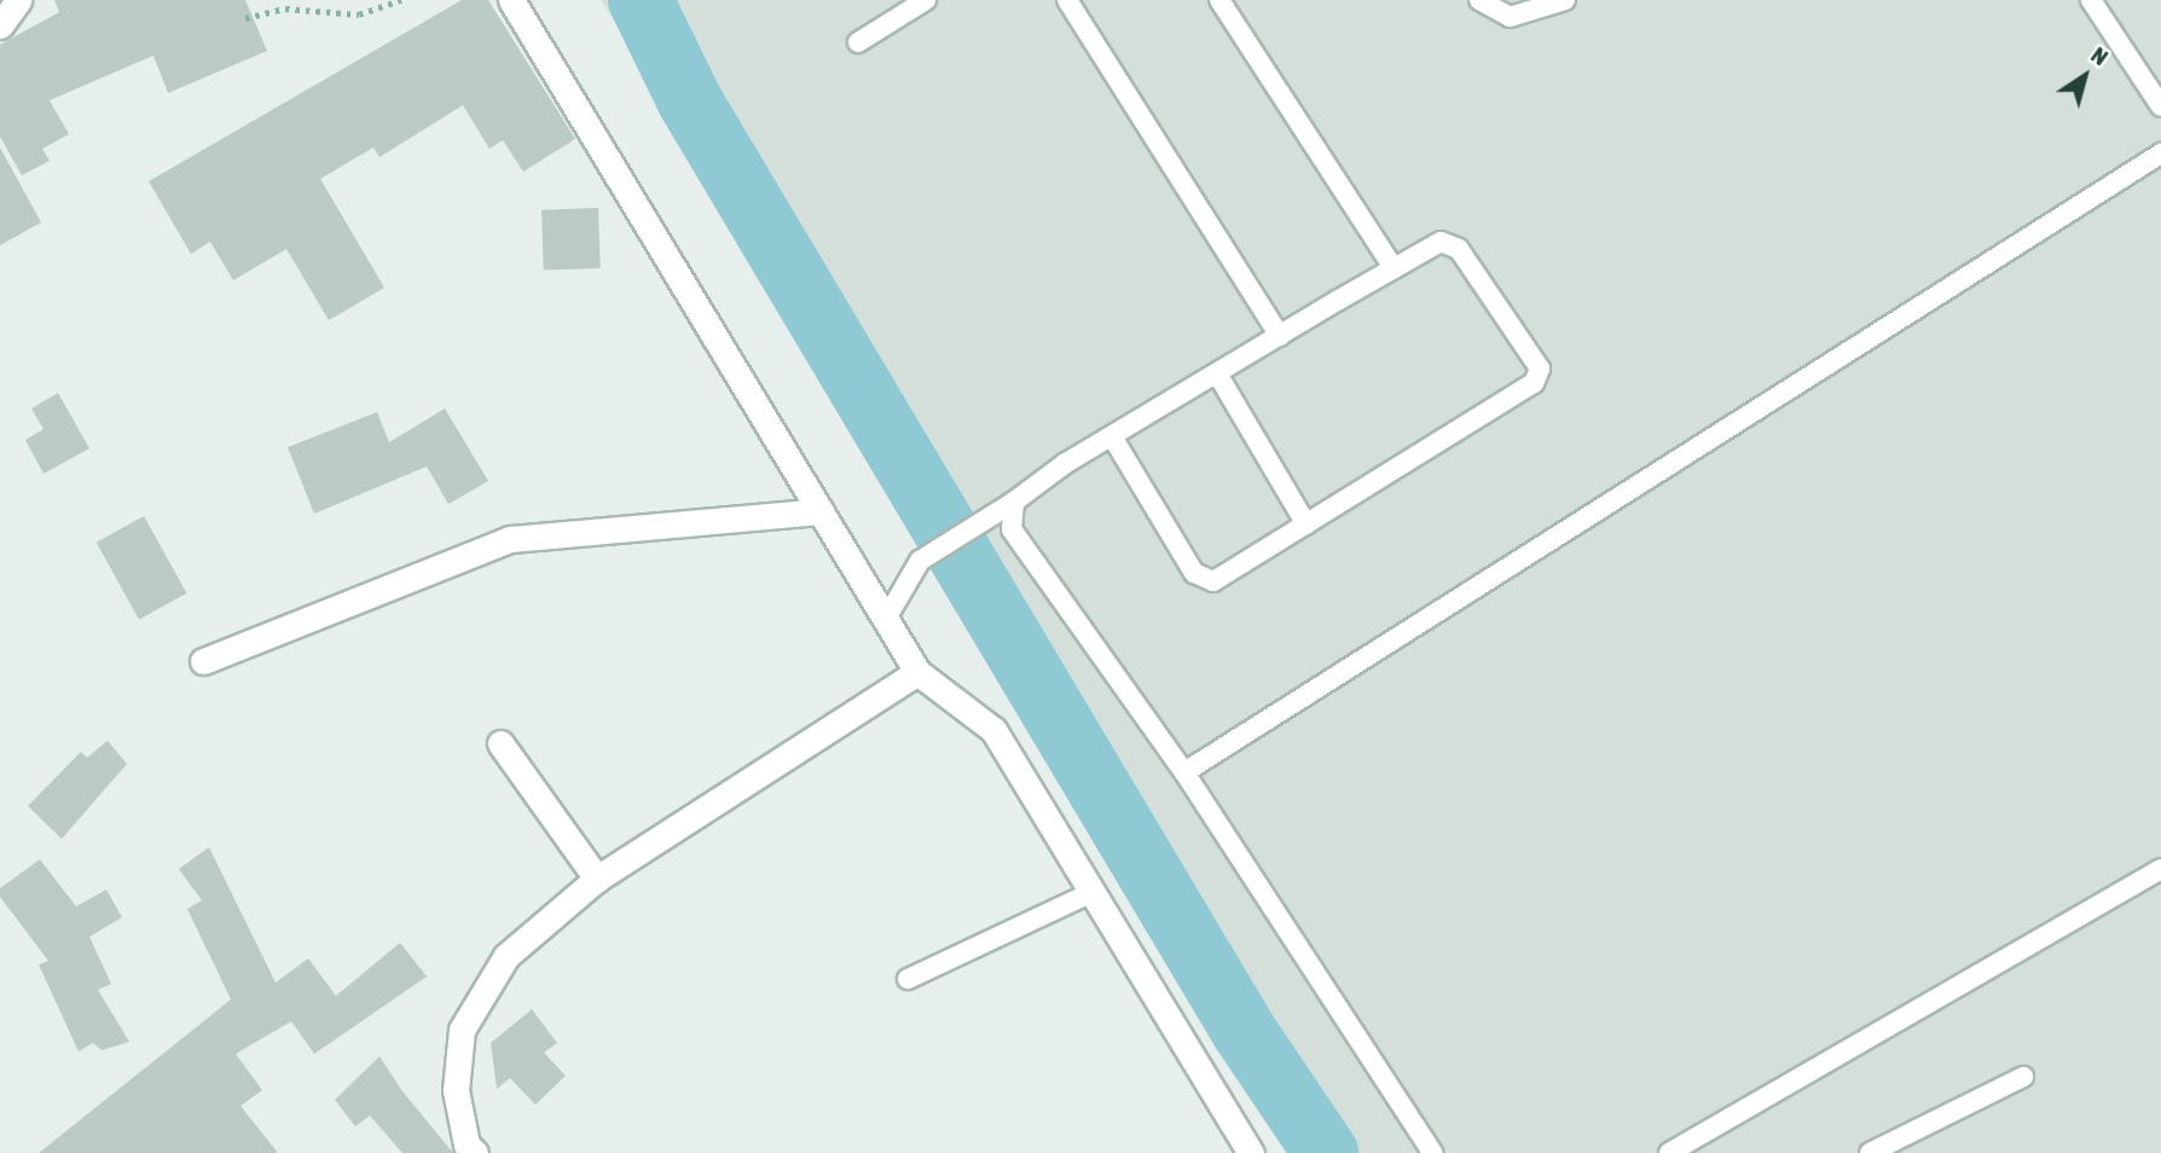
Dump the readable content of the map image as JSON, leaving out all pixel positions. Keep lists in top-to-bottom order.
{
  "north": "top right"
}
